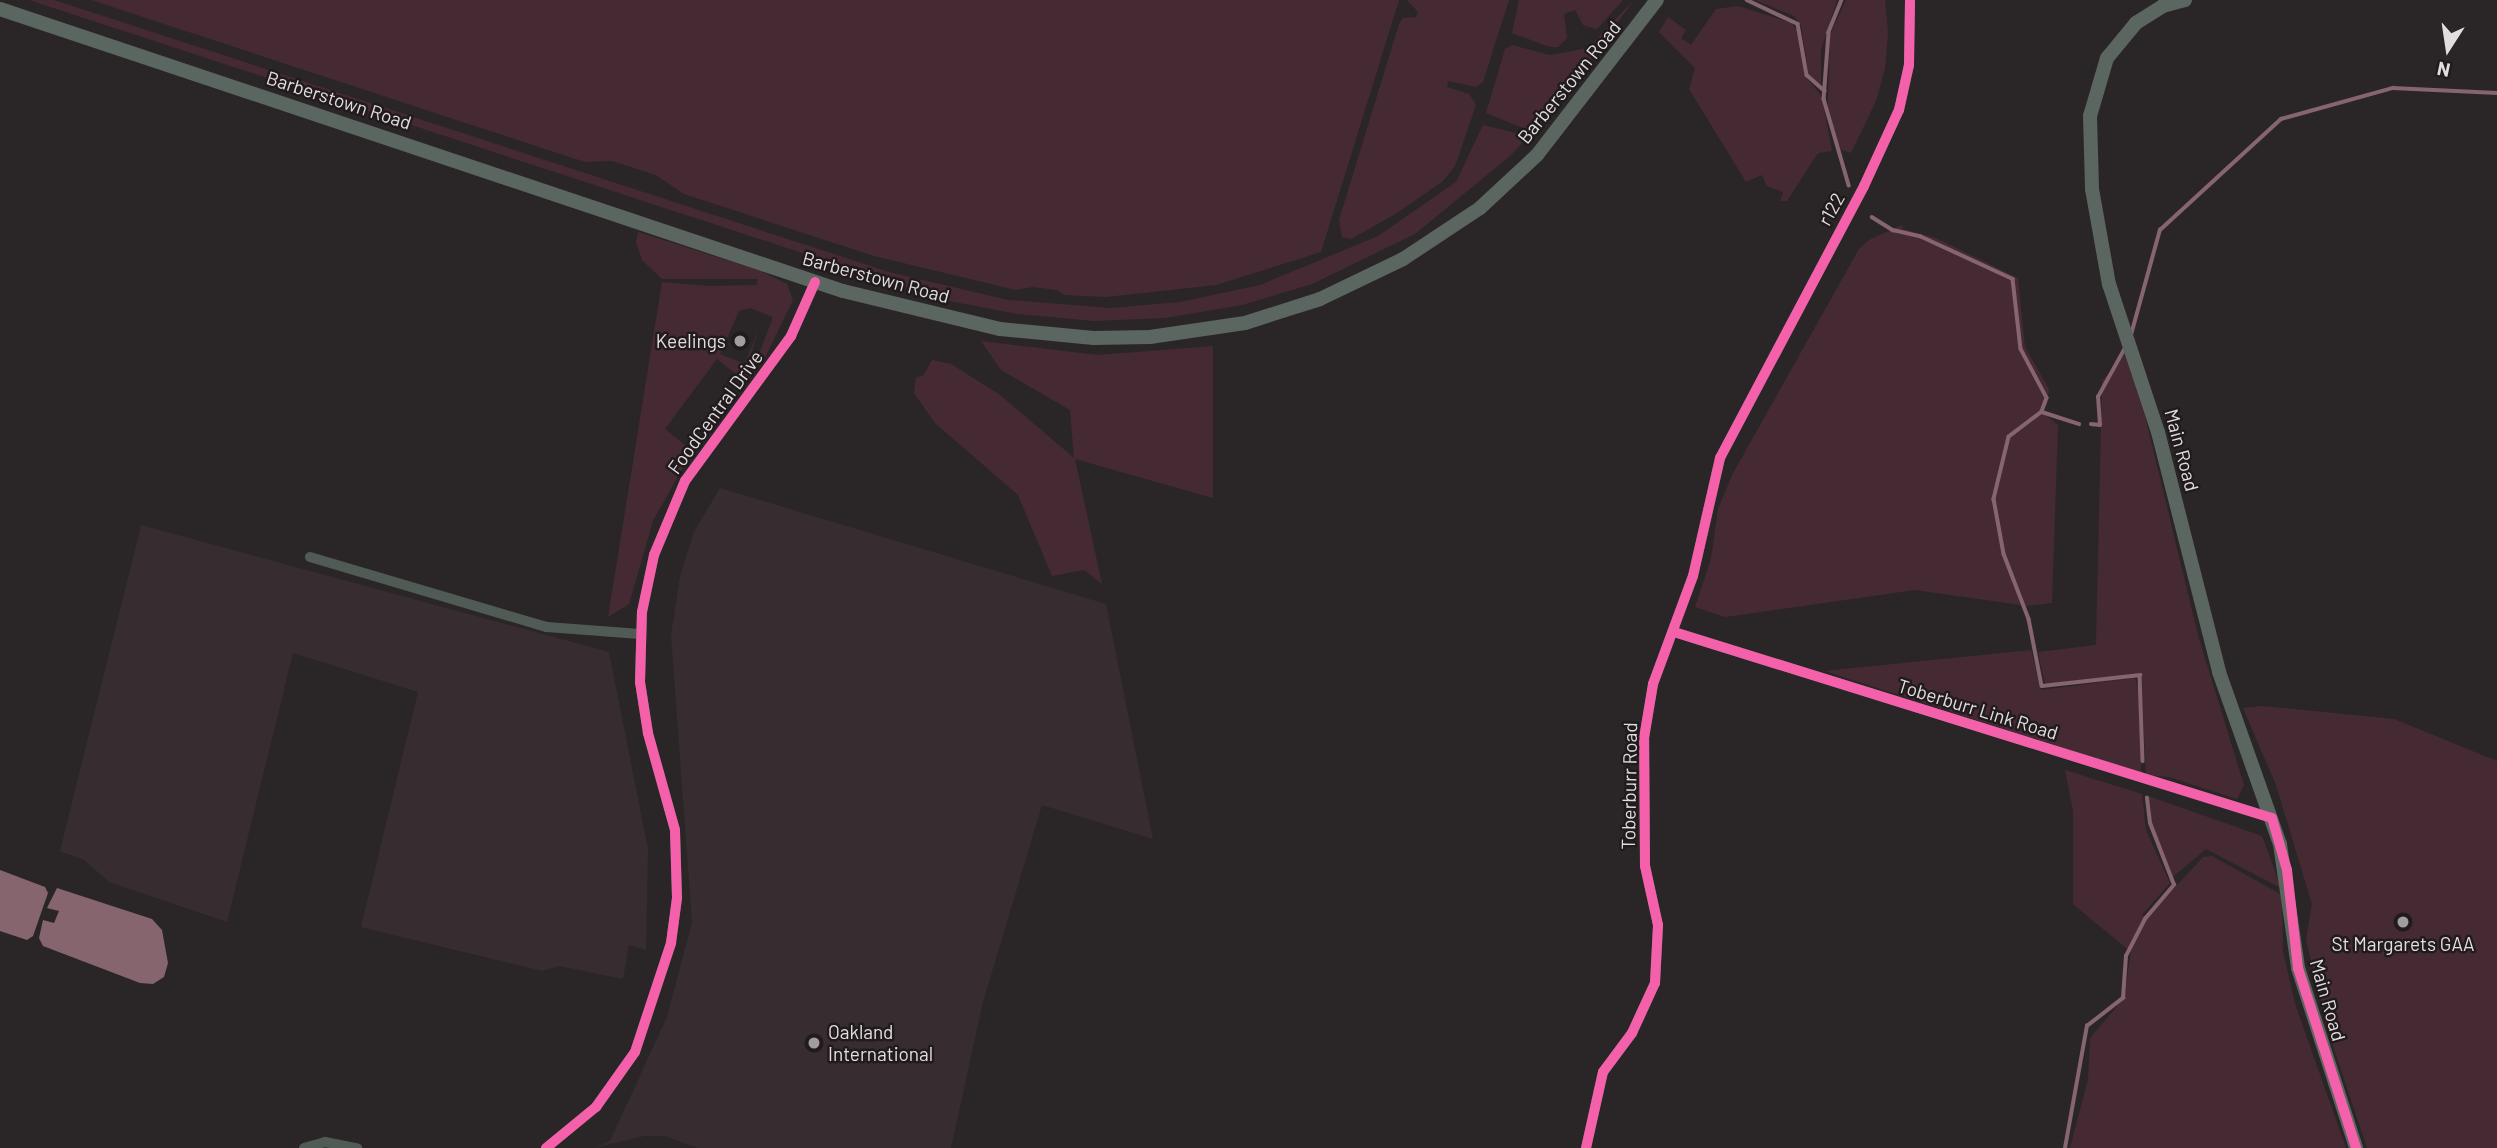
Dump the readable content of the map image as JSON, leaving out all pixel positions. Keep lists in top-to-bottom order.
{
  "streets": {
    "main road": ["Barberstown Road", "Main Road"],
    "street": [
      "r122",
      "FoodCentral Drive",
      "Toberburr Link Road",
      "Toberburr Road"
    ]
  },
  "crossings": [
    ["Barberstown Road", "FoodCentral Drive"],
    ["r122", "Toberburr Road"],
    ["Main Road", "Toberburr Link Road"],
    ["Toberburr Link Road", "Toberburr Road"]
  ],
  "places": ["Keelings", "St Margarets GAA", "Oakland International"],
  "north": "bottom"
}
